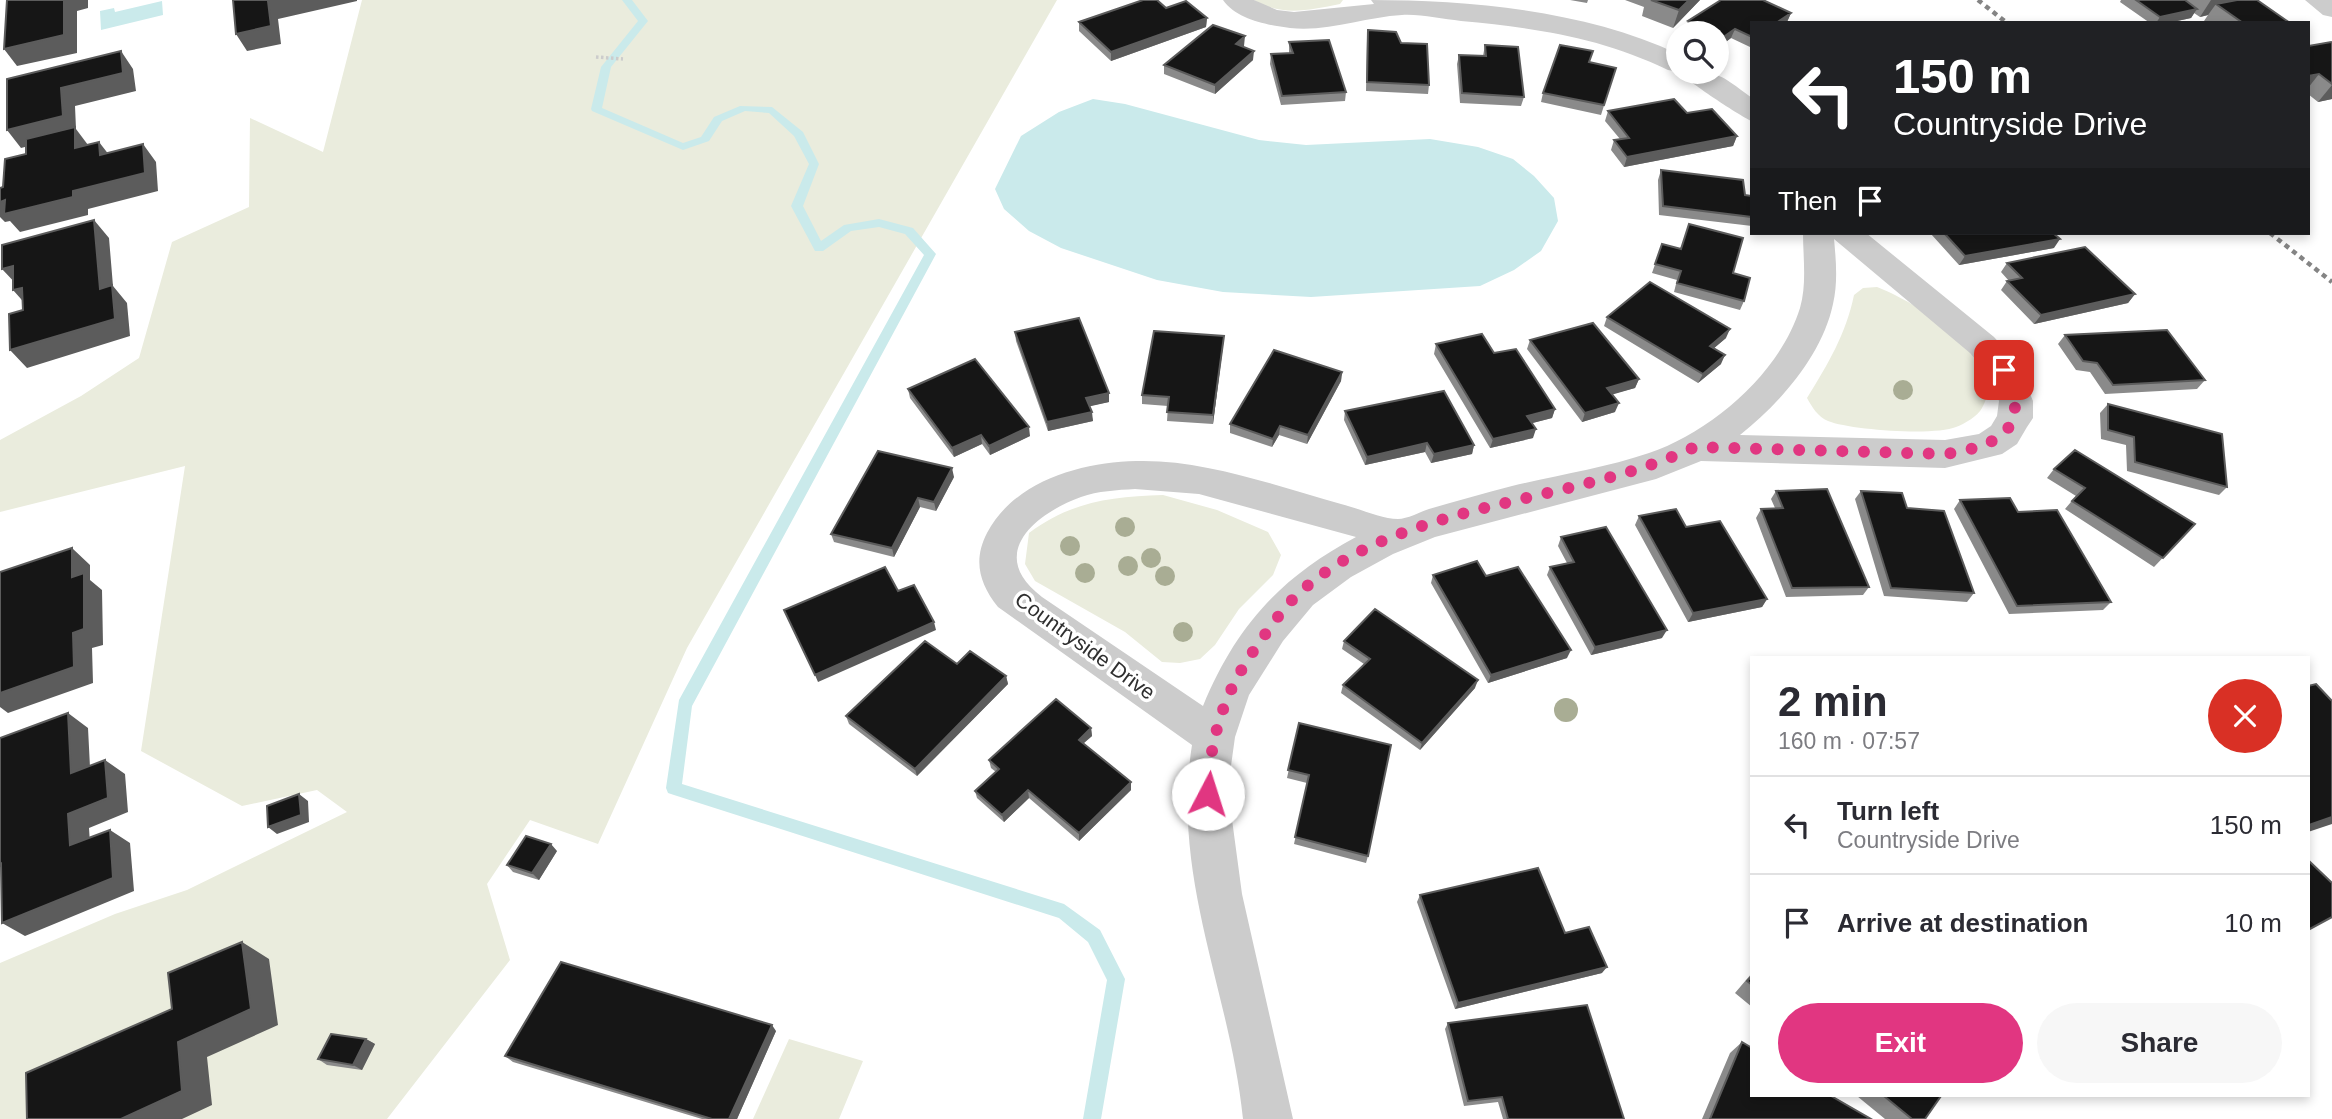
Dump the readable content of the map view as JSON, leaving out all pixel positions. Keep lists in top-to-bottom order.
{
  "streets": {
    "street": ["Countryside Drive"]
  },
  "page": {
    "turn": ["150 m", "Countryside Drive"],
    "then": "Then",
    "heading": ["2 min", "160 m · 07:57"],
    "list": [
      {
        "name": "Turn left",
        "note": "Countryside Drive",
        "value": "150 m"
      },
      {
        "name": "Arrive at destination",
        "value": "10 m"
      }
    ],
    "buttons": ["Exit", "Share"]
  }
}
